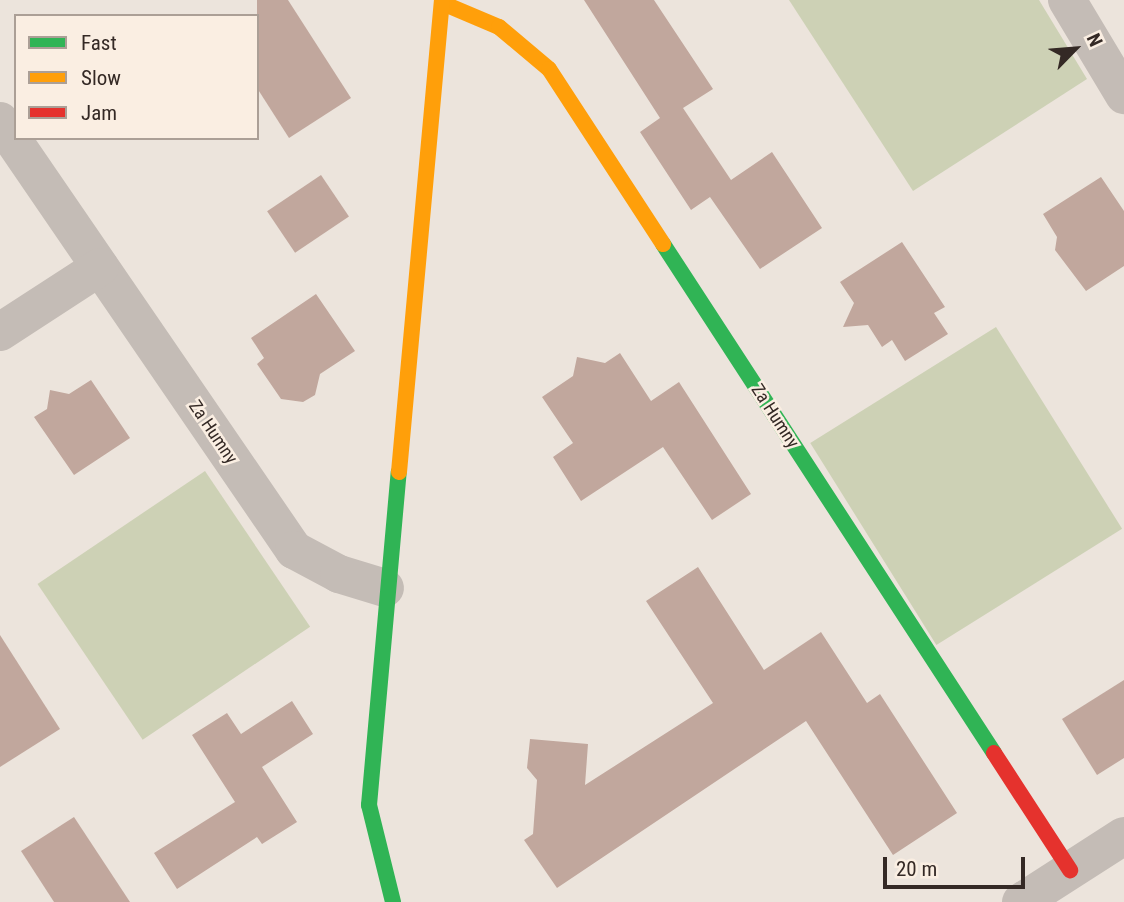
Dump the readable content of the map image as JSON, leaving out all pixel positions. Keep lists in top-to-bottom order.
{
  "streets": {
    "street": ["Za Humny"]
  },
  "legend": ["Fast", "Slow", "Jam"],
  "scale_bar": "20 m",
  "north": "top right"
}
